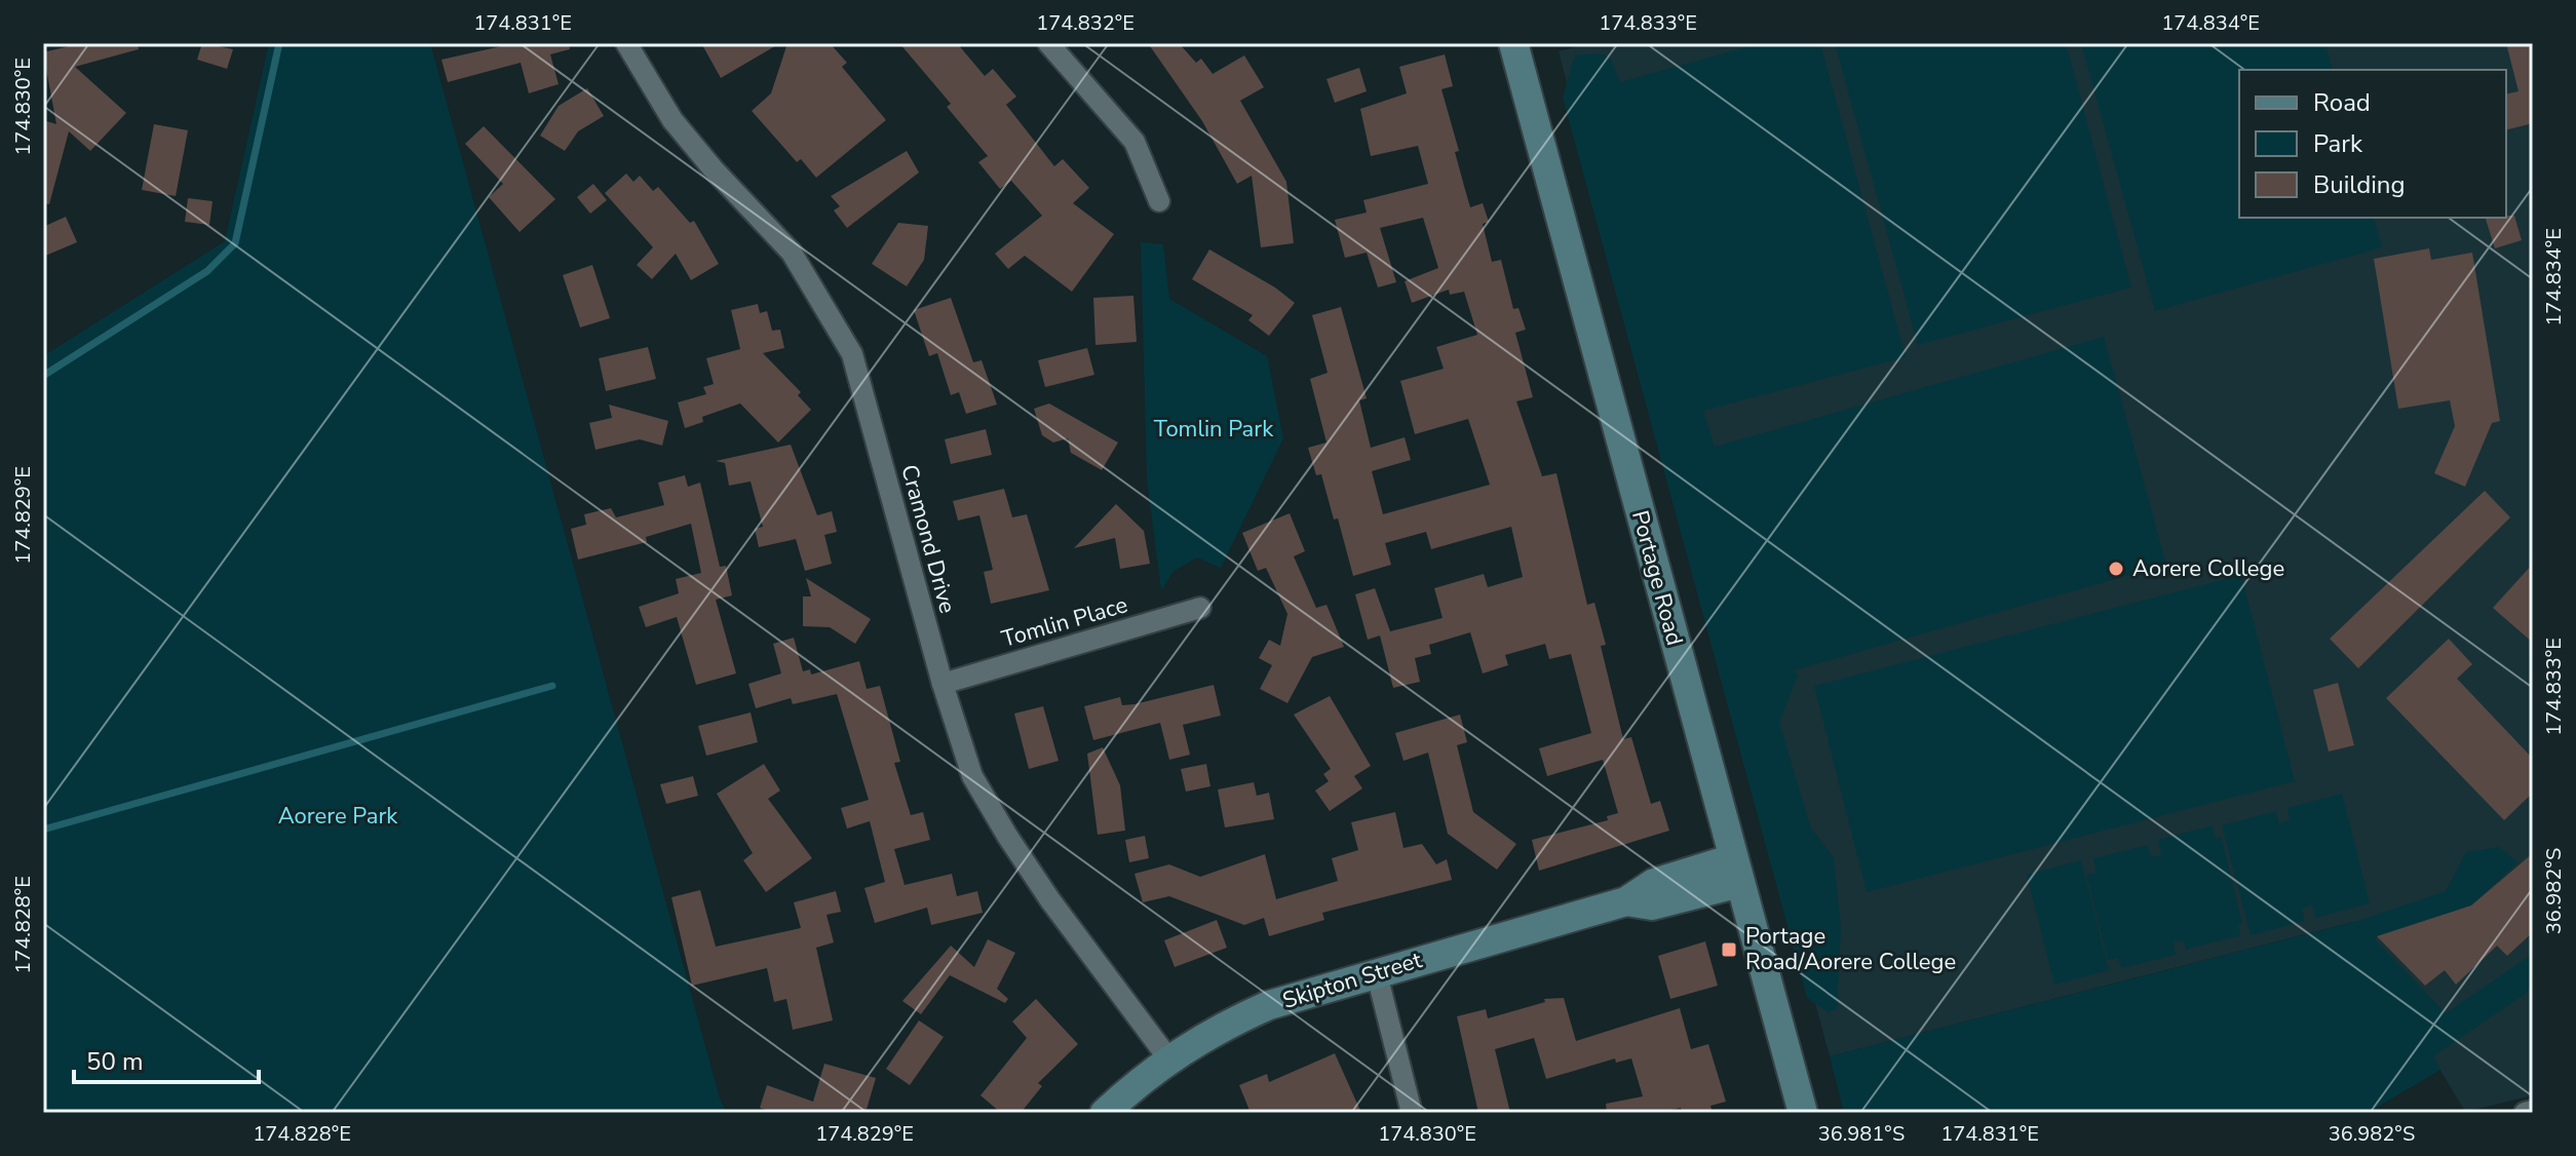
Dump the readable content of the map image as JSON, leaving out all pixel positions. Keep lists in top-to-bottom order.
{
  "streets": {
    "main road": ["Portage Road", "Skipton Street"],
    "street": ["Cramond Drive", "Tomlin Place"]
  },
  "crossings": [
    ["Cramond Drive", "Tomlin Place"],
    ["Cramond Drive", "Skipton Street"],
    ["Portage Road", "Skipton Street"]
  ],
  "parks": ["Tomlin Park", "Aorere Park"],
  "places": {
    "other": ["Aorere College"],
    "transit": ["Portage Road/Aorere College"]
  },
  "legend": ["Road", "Park", "Building"],
  "scale_bar": "50 m",
  "coordinates": [
    "174.831°E",
    "174.832°E",
    "174.833°E",
    "174.834°E",
    "174.830°E",
    "174.829°E",
    "36.982°S",
    "174.828°E",
    "36.981°S"
  ]
}
